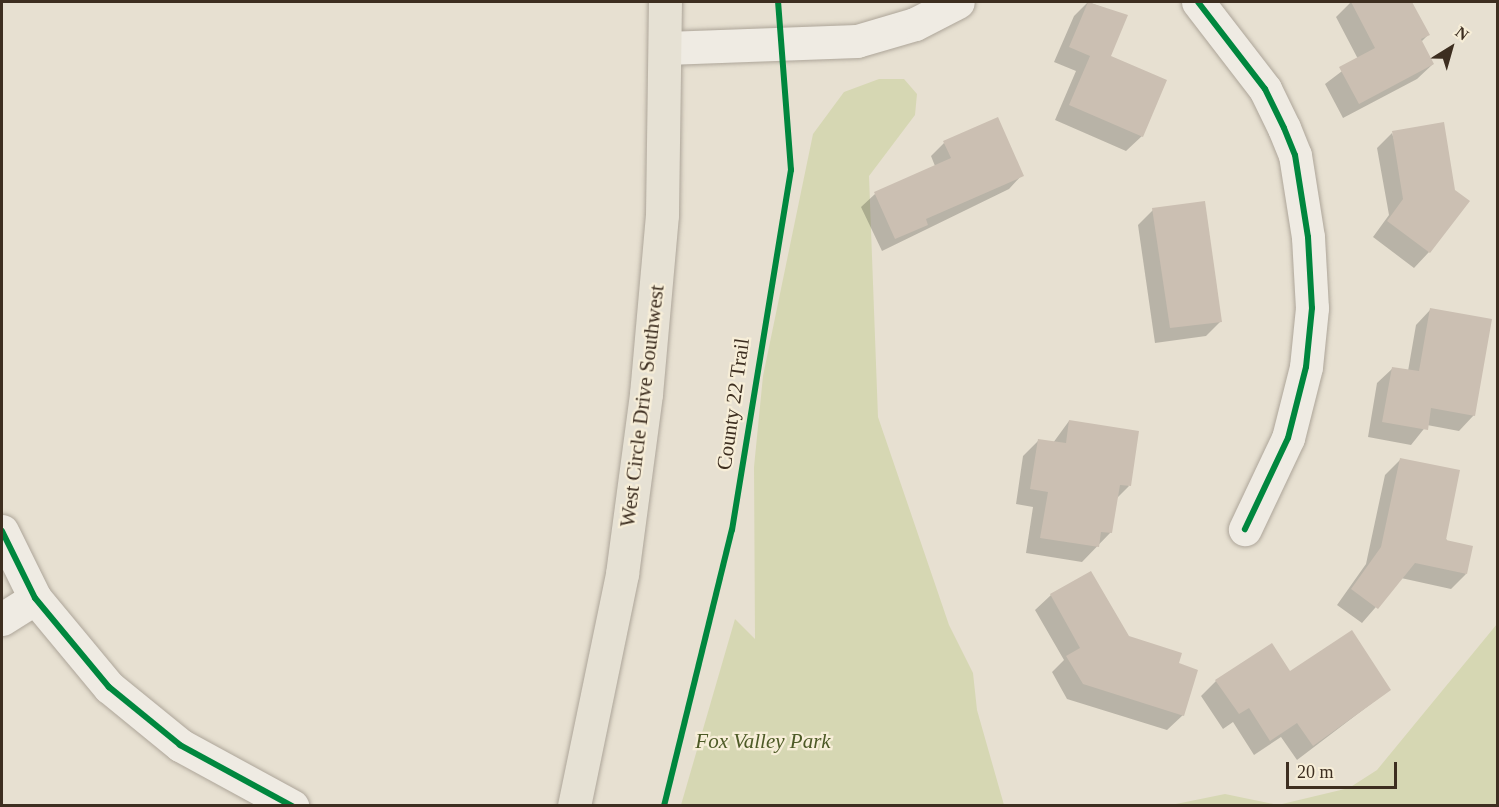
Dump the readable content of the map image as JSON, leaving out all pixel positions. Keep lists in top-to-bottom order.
{
  "streets": {
    "main road": ["West Circle Drive Southwest"],
    "cycle path": ["County 22 Trail"]
  },
  "parks": ["Fox Valley Park"],
  "scale_bar": "20 m",
  "north": "top right"
}
